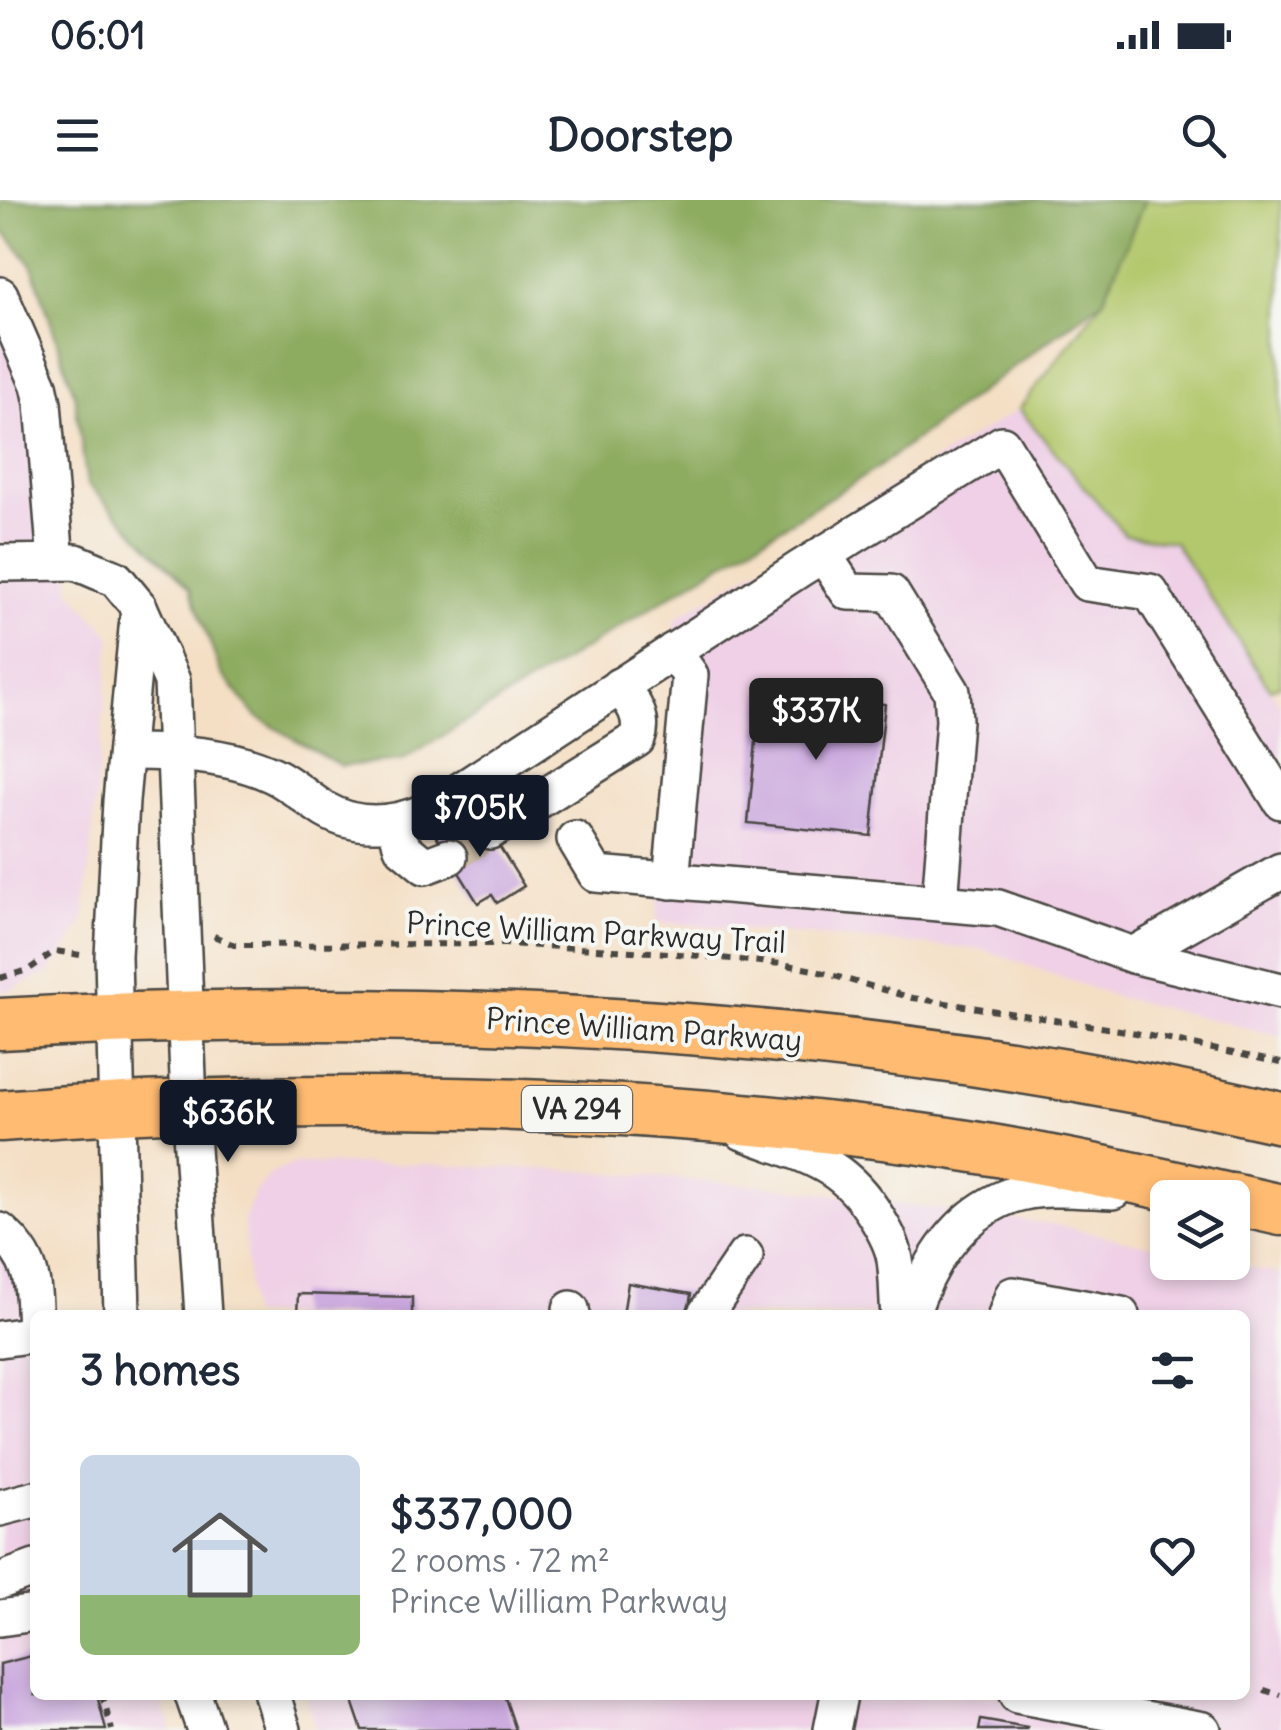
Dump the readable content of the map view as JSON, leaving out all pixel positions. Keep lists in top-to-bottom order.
{
  "streets": {
    "highway": ["Prince William Parkway", "VA 294"],
    "path": ["Prince William Parkway Trail"]
  },
  "page": {
    "status": "06:01",
    "header": "Doorstep",
    "price": ["$337K", "$705K", "$636K"],
    "heading": "3 homes",
    "list": [
      {
        "name": "$337,000",
        "note": "2 rooms · 72 m² · Prince William Parkway"
      }
    ]
  }
}
